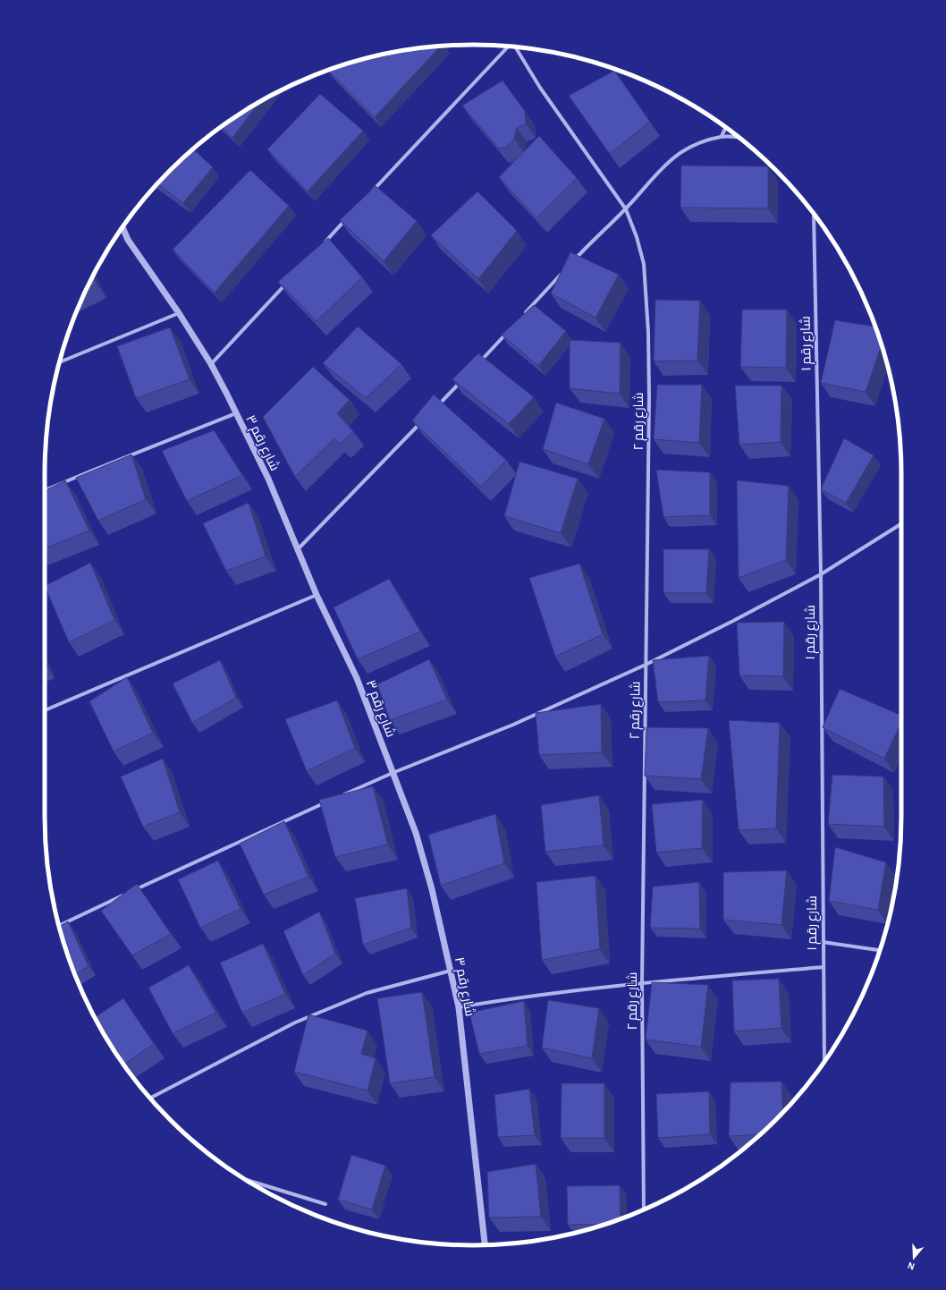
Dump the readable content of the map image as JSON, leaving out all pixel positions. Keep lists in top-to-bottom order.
{
  "streets": {
    "street": ["شارع رقم ١", "شارع رقم ٢", "شارع رقم ٣"]
  },
  "north": "bottom"
}
